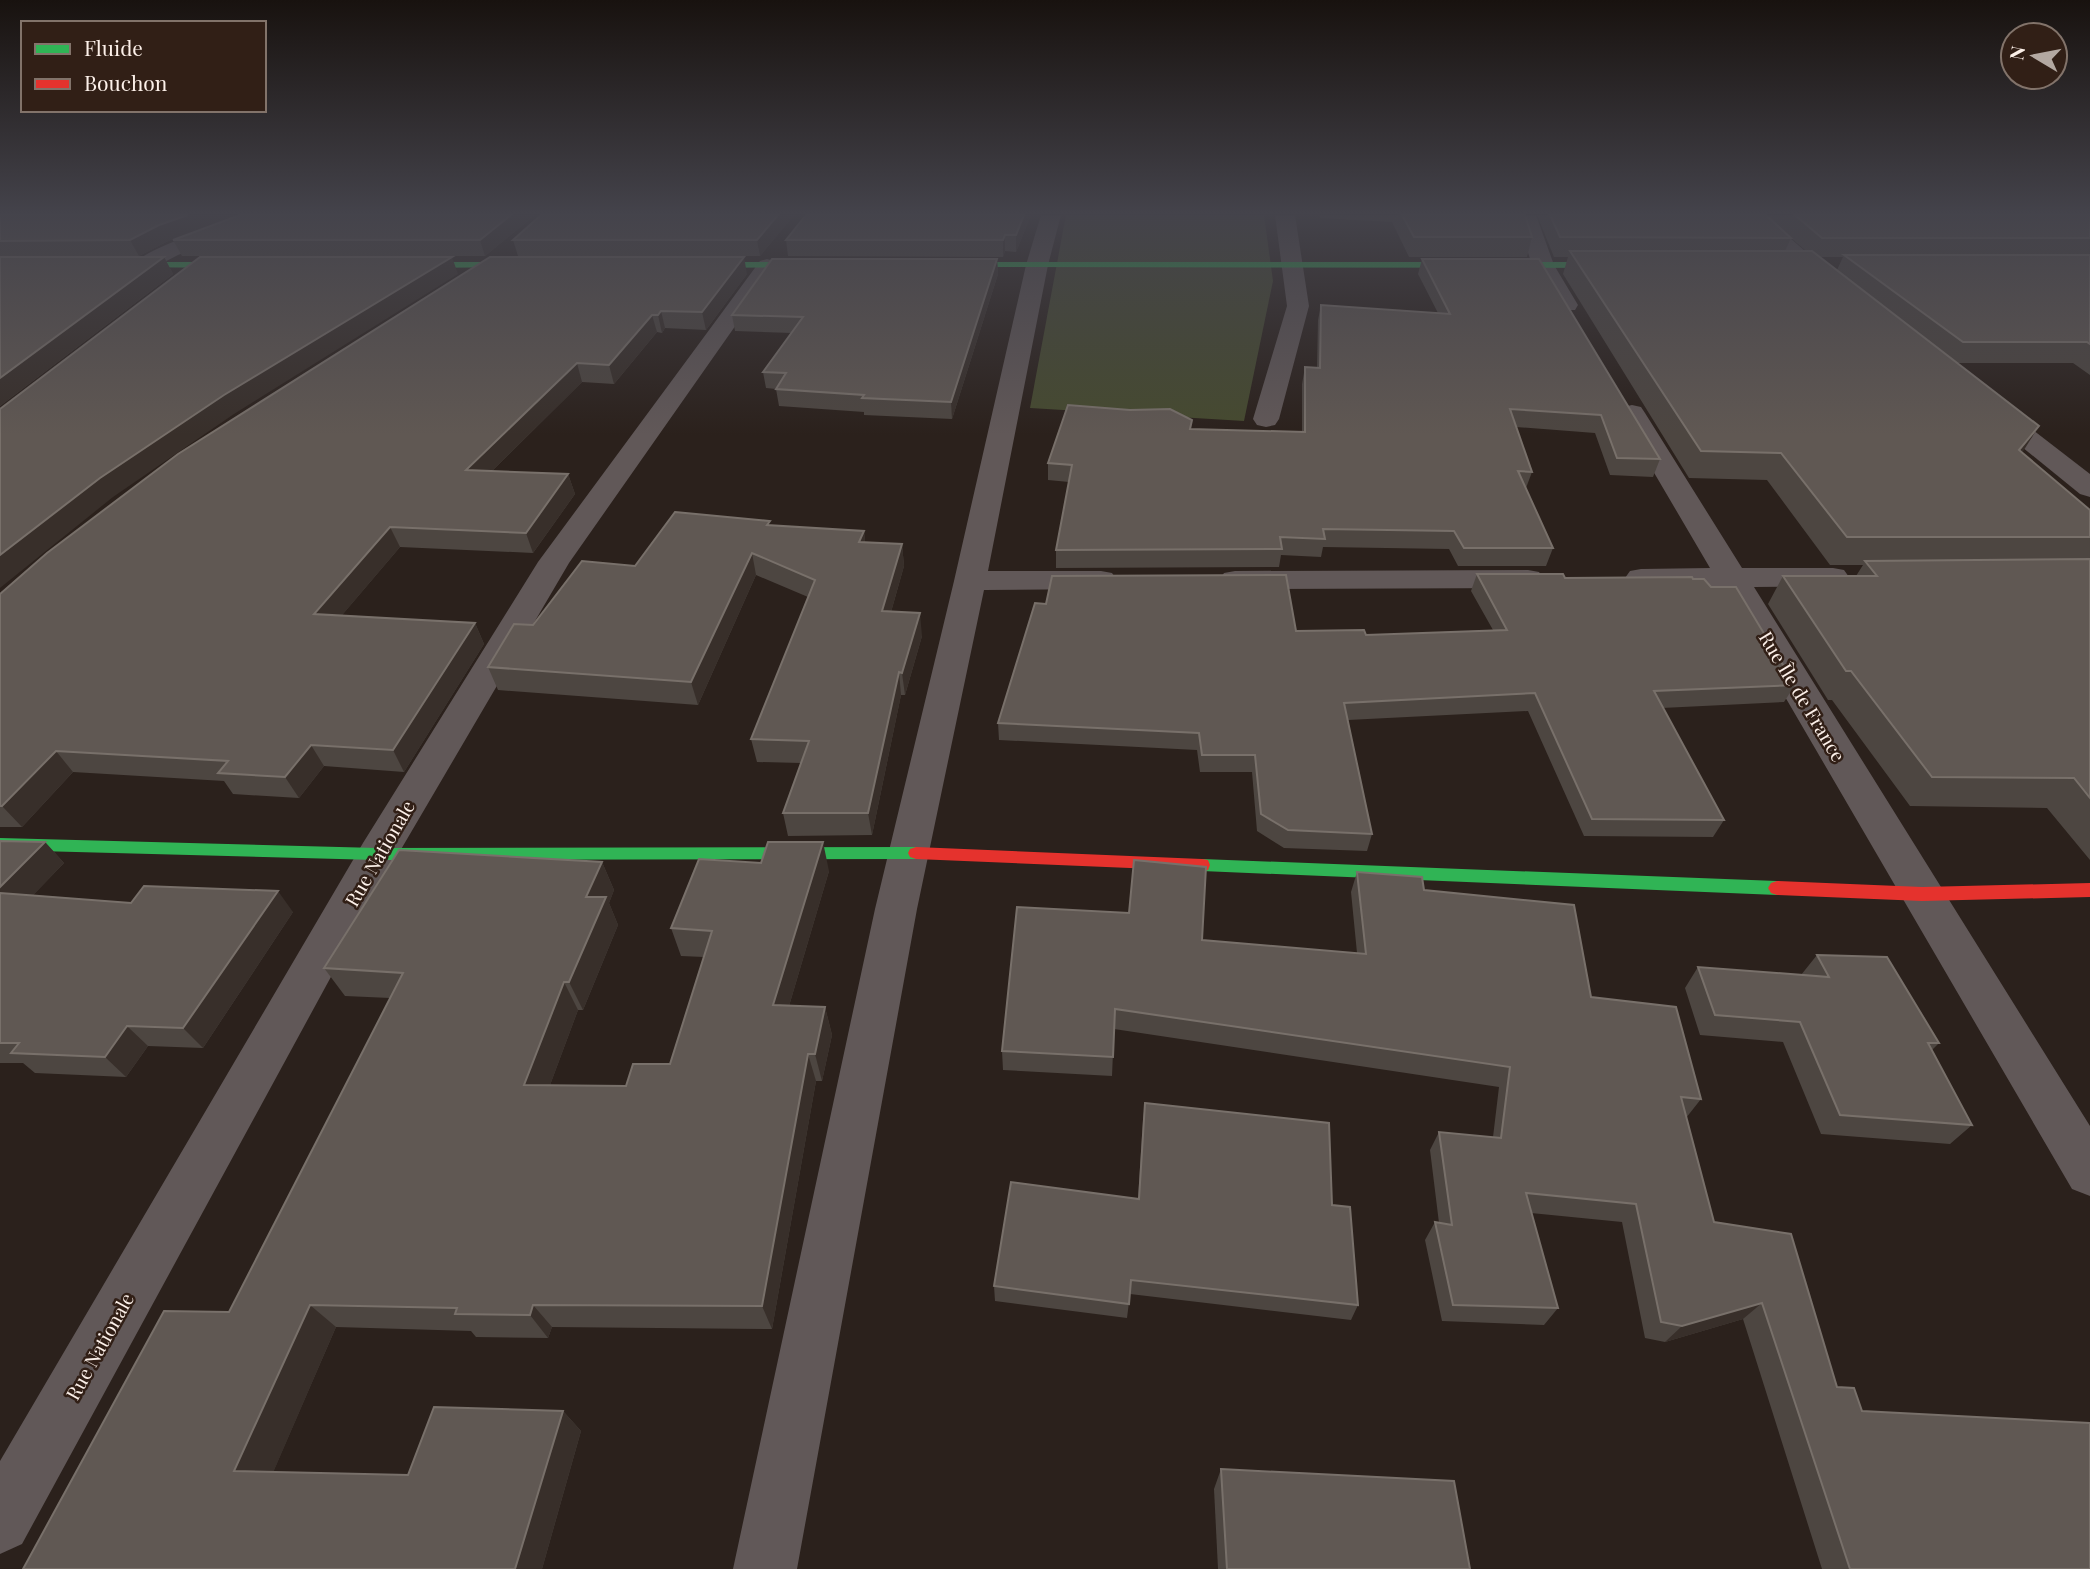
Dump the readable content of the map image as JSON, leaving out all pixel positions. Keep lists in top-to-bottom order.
{
  "streets": {
    "street": ["Rue Île de France", "Rue Nationale"]
  },
  "legend": ["Fluide", "Bouchon"],
  "north": "left"
}
